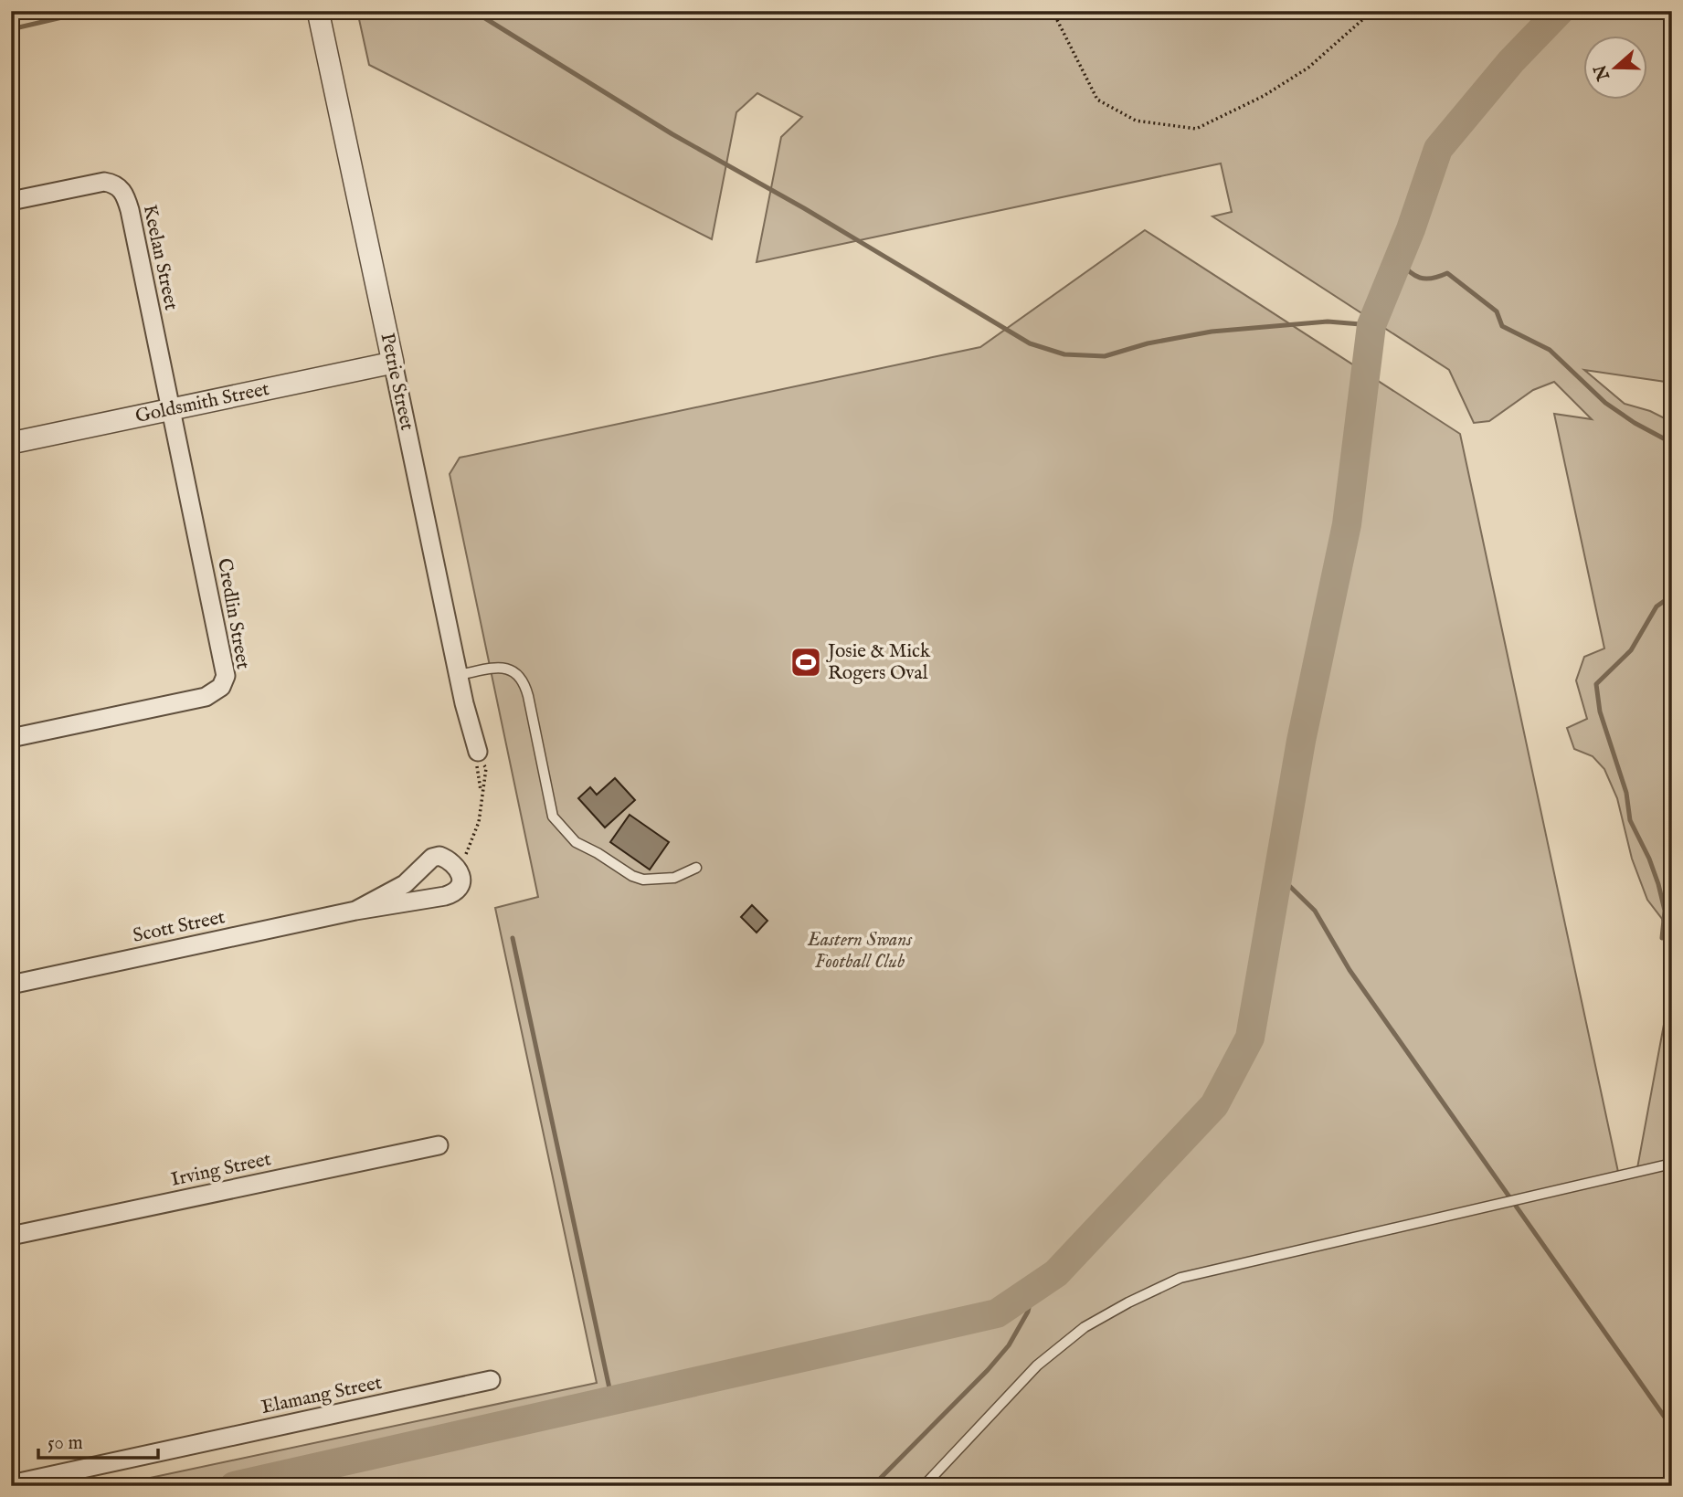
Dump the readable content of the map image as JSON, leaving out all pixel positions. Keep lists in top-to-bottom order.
{
  "streets": {
    "street": [
      "Keelan Street",
      "Petrie Street",
      "Goldsmith Street",
      "Credlin Street",
      "Scott Street",
      "Irving Street",
      "Elamang Street"
    ]
  },
  "crossings": [
    ["Keelan Street", "Goldsmith Street"],
    ["Keelan Street", "Credlin Street"],
    ["Petrie Street", "Goldsmith Street"],
    ["Goldsmith Street", "Credlin Street"]
  ],
  "parks": ["Eastern Swans Football Club"],
  "places": {
    "sports": ["Josie & Mick Rogers Oval"]
  },
  "scale_bar": "50 m",
  "north": "left"
}
